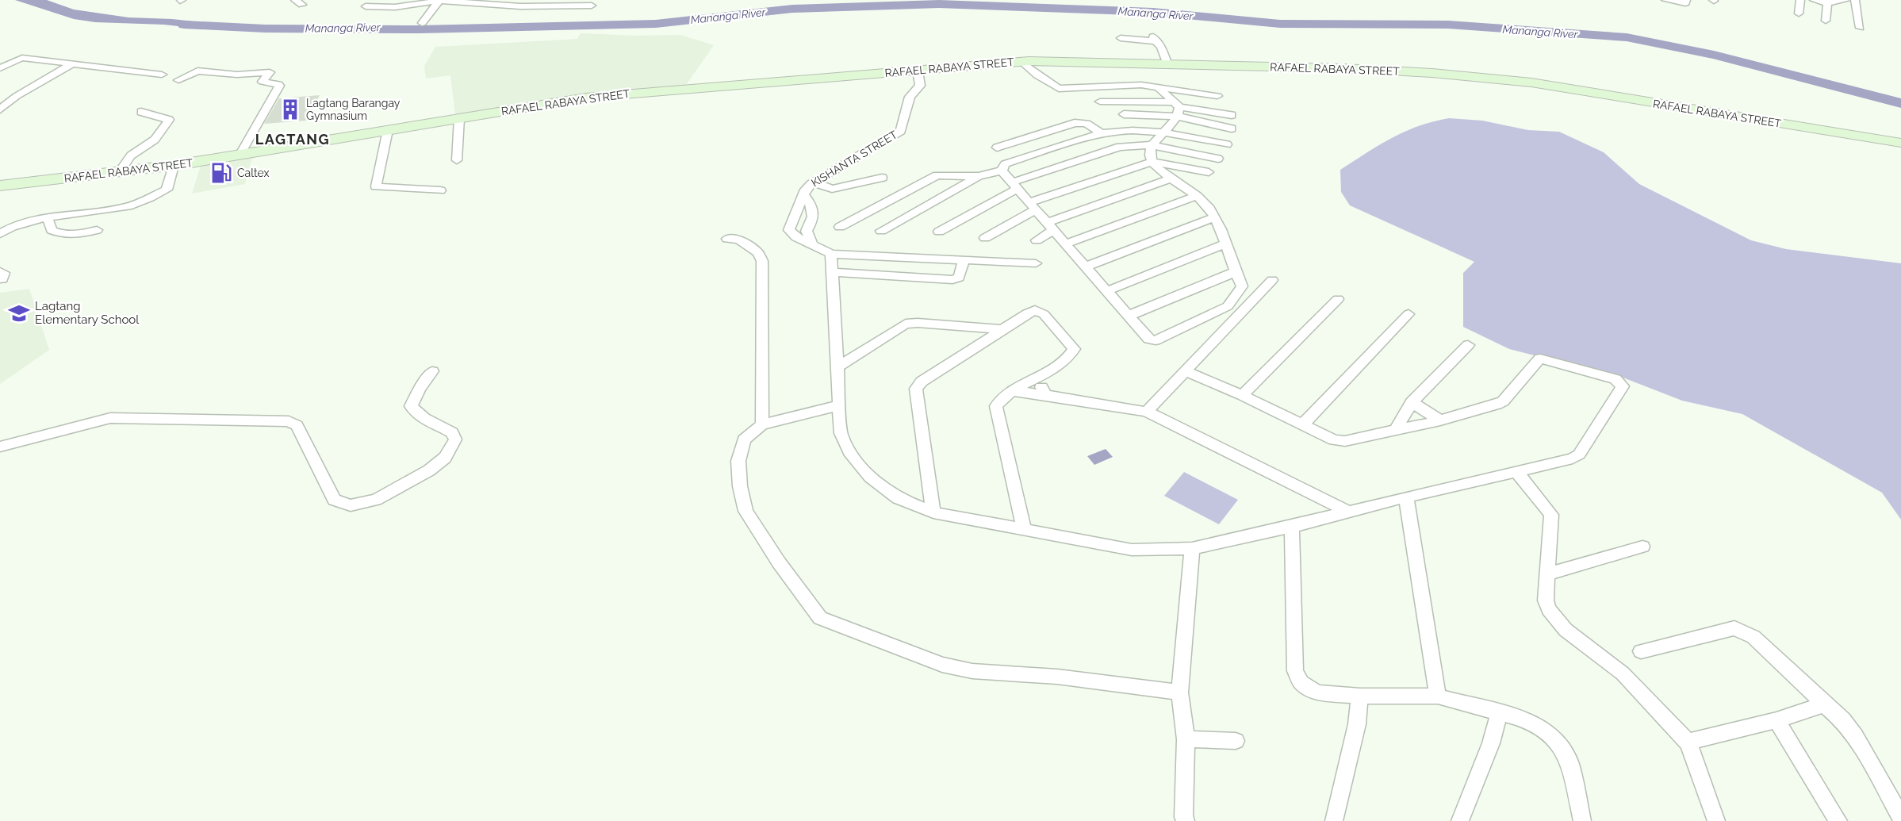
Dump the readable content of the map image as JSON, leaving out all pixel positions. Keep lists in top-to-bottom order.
{
  "streets": {
    "main road": ["RAFAEL RABAYA STREET"],
    "street": ["KISHANTA STREET"]
  },
  "crossings": [
    ["RAFAEL RABAYA STREET", "KISHANTA STREET"]
  ],
  "districts": ["LAGTANG"],
  "water": ["Mananga River"],
  "places": {
    "building": ["Lagtang Barangay Gymnasium"],
    "fuel station": ["Caltex"],
    "school or university": ["Lagtang Elementary School"]
  }
}
